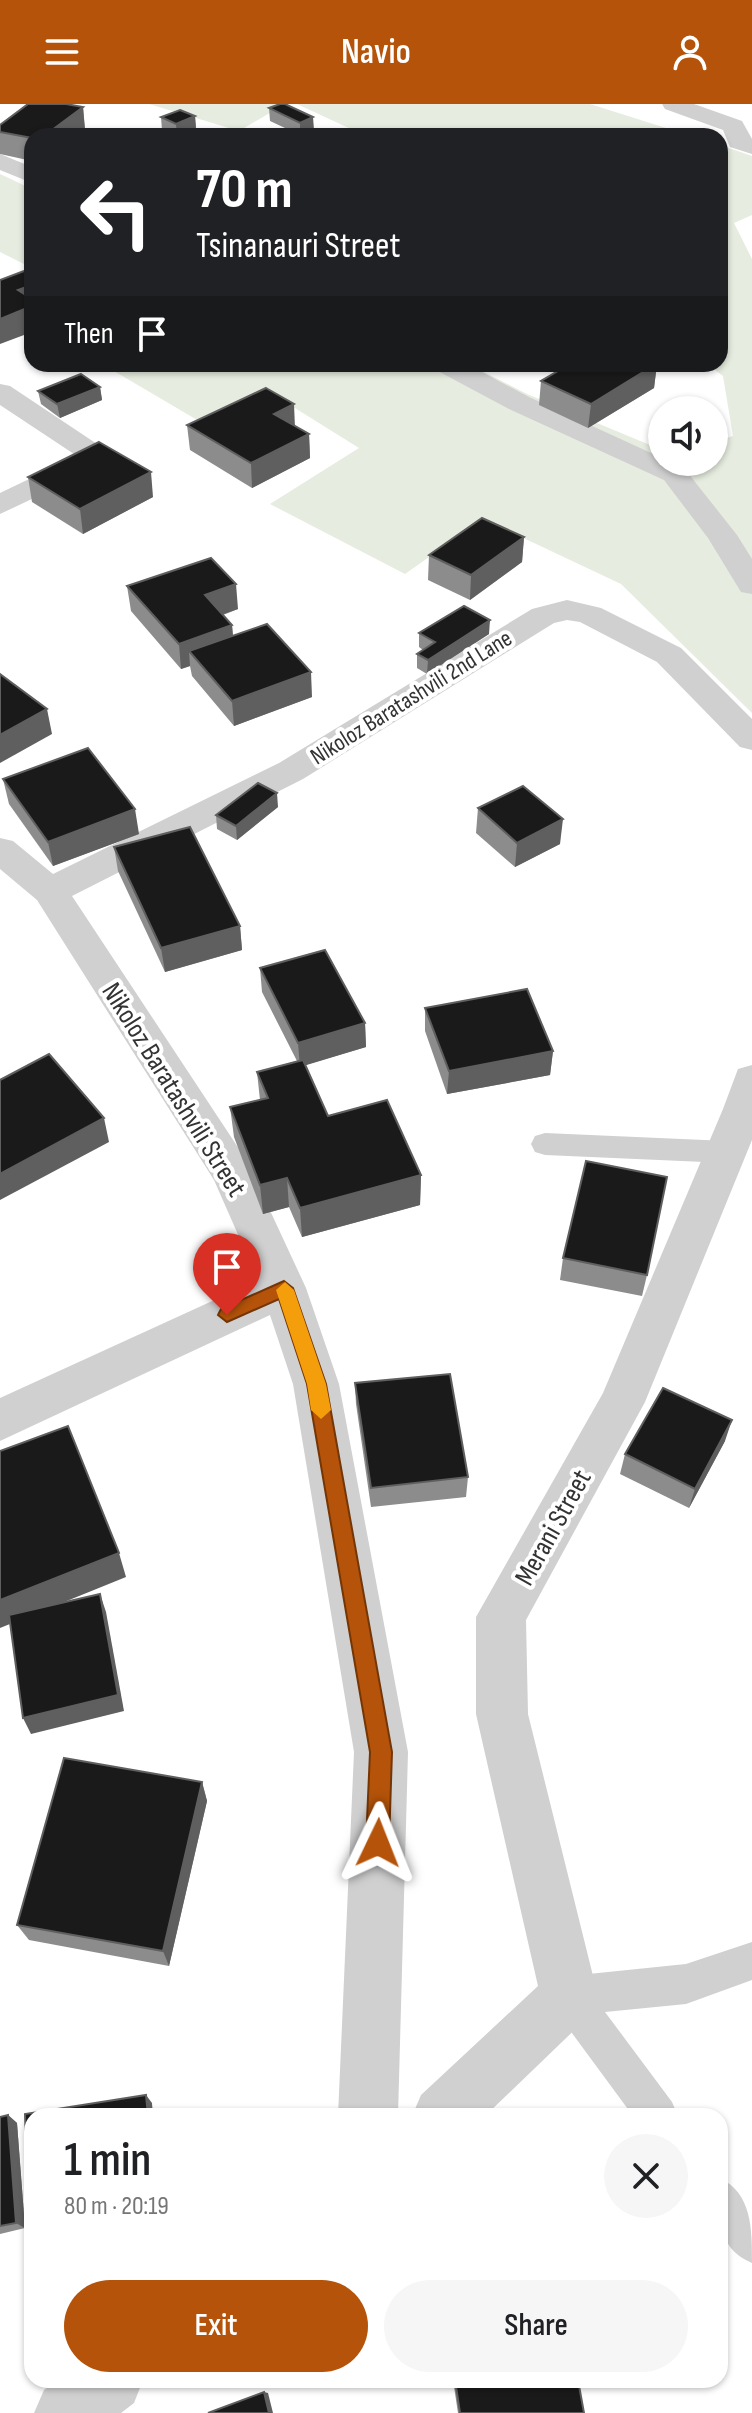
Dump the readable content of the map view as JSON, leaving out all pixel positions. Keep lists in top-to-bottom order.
{
  "streets": {
    "street": ["Nikoloz Baratashvili 2nd Lane", "Nikoloz Baratashvili Street", "Merani Street"]
  },
  "crossings": [
    ["Nikoloz Baratashvili 2nd Lane", "Nikoloz Baratashvili Street"]
  ],
  "page": {
    "header": "Navio",
    "turn": ["70 m", "Tsinanauri Street"],
    "then": "Then",
    "heading": ["1 min", "80 m · 20:19"],
    "buttons": ["Exit", "Share"]
  }
}
